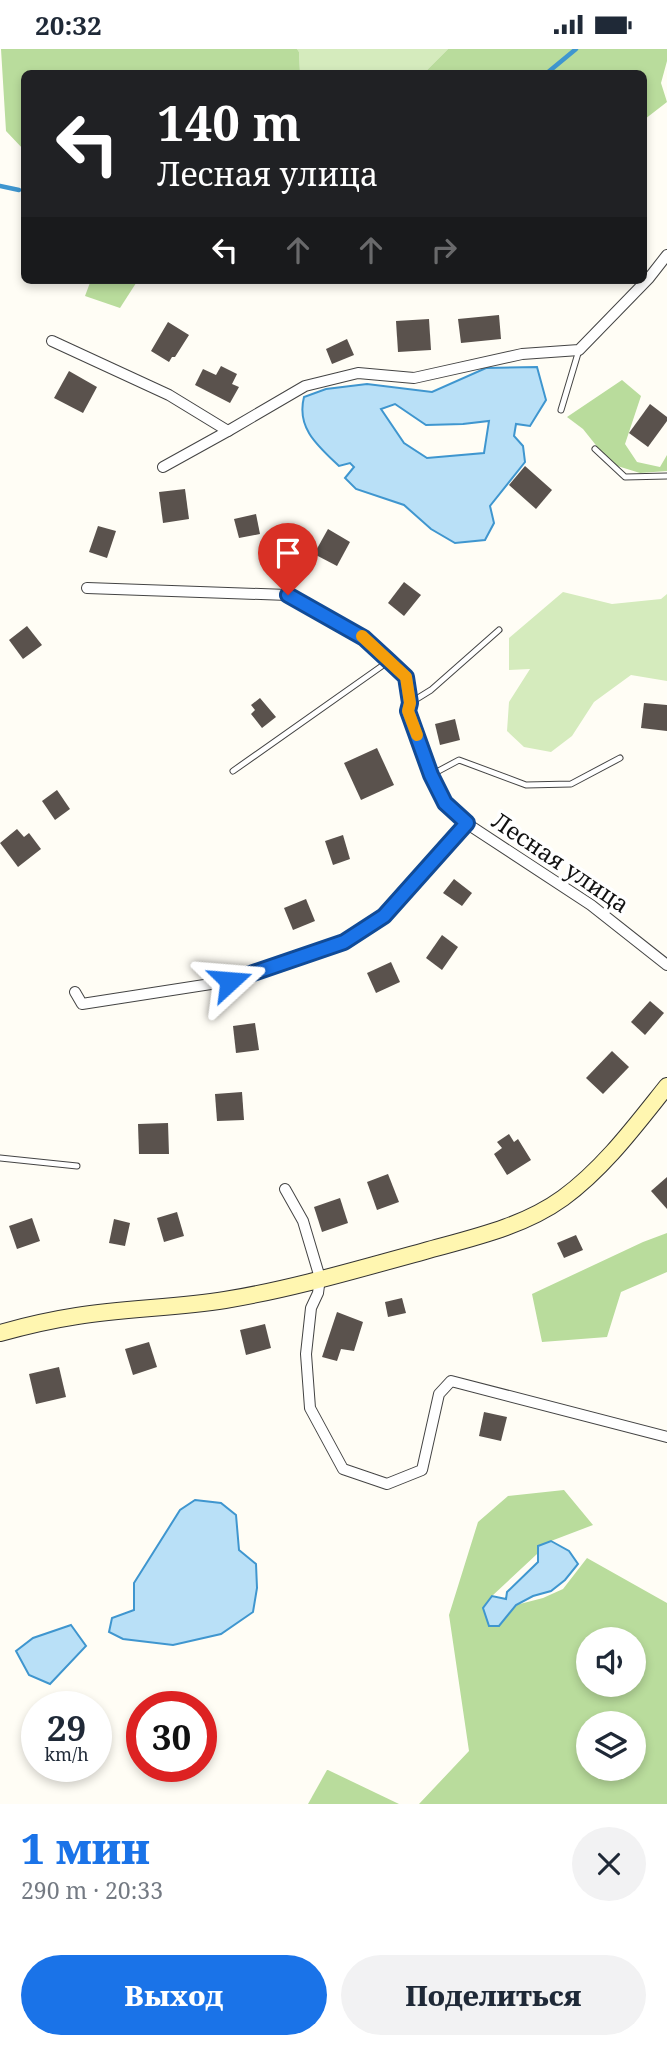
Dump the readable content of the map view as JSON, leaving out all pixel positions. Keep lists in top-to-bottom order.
{
  "streets": {
    "street": ["Лесная улица"]
  },
  "page": {
    "status": "20:32",
    "turn": ["140 m", "Лесная улица"],
    "speed": "29 km/h",
    "limit": "30",
    "heading": ["1 мин", "290 m · 20:33"],
    "buttons": ["Выход", "Поделиться"]
  }
}
